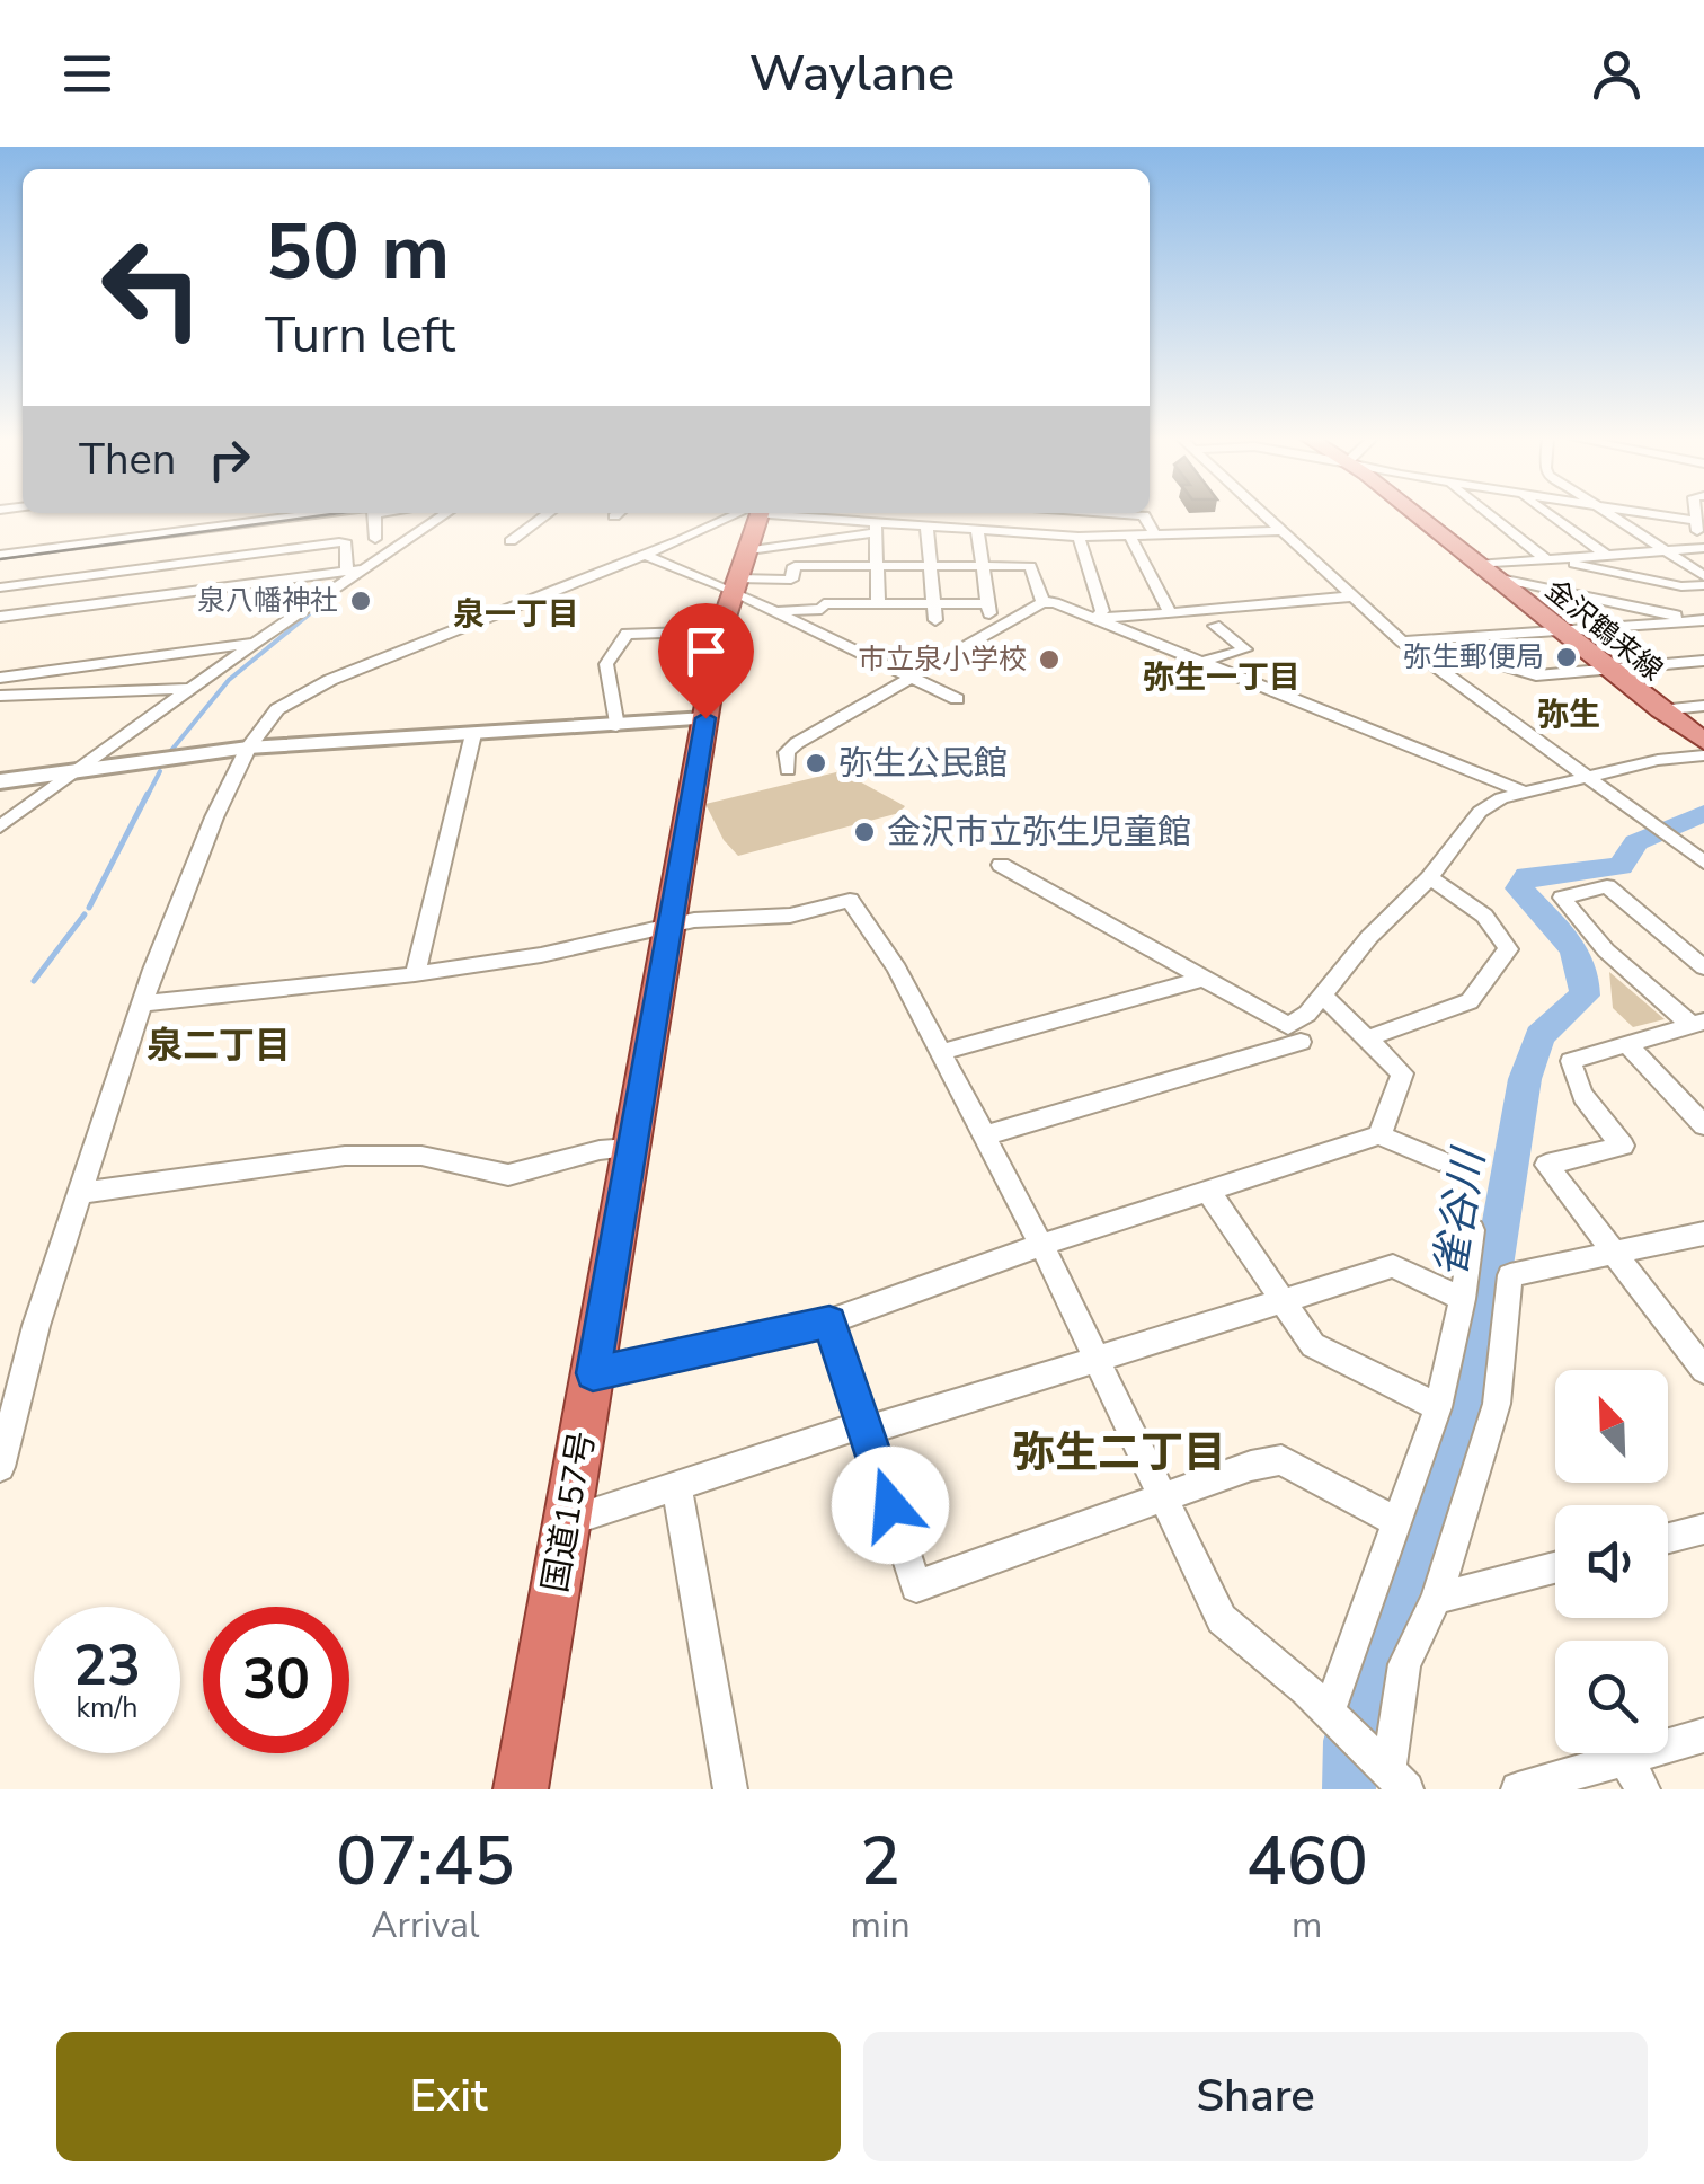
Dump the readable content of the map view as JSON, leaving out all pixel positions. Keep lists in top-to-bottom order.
{
  "streets": {
    "highway": ["国道157号"],
    "main road": ["金沢鶴来線"]
  },
  "districts": [
    "泉一丁目",
    "弥生一丁目",
    "弥生",
    "泉二丁目",
    "弥生二丁目"
  ],
  "water": ["雀谷川"],
  "places": [
    "泉八幡神社",
    "弥生郵便局",
    "市立泉小学校",
    "弥生公民館",
    "金沢市立弥生児童館"
  ],
  "north": "top left",
  "page": {
    "header": "Waylane",
    "turn": ["50 m", "Turn left"],
    "then": "Then",
    "speed": "23 km/h",
    "limit": "30",
    "eta": [
      "07:45",
      "Arrival",
      "2",
      "min",
      "460",
      "m"
    ],
    "buttons": ["Exit", "Share"]
  }
}
